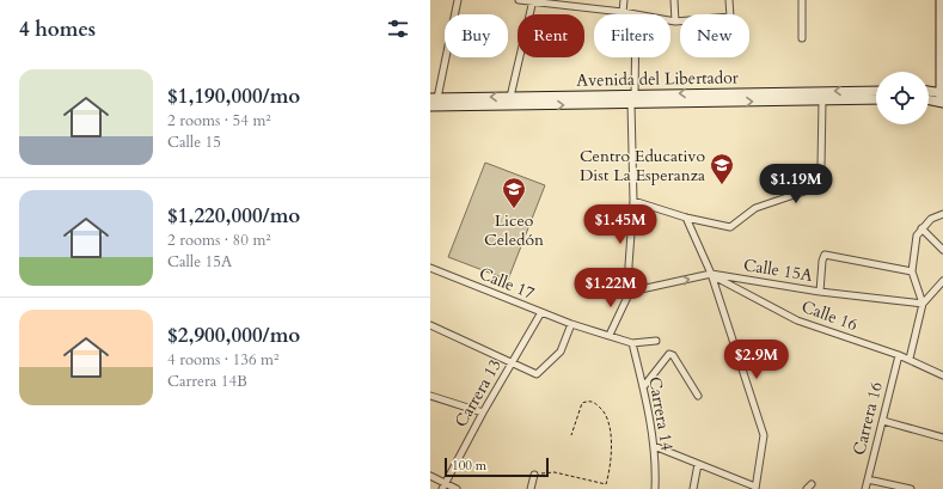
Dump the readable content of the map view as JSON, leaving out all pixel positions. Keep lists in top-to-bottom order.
{
  "streets": {
    "main road": ["Avenida del Libertador"],
    "street": [
      "Calle 15A",
      "Calle 17",
      "Calle 16",
      "Carrera 13",
      "Carrera 14",
      "Carrera 16"
    ]
  },
  "crossings": [
    ["Calle 15A", "Calle 16"],
    ["Calle 17", "Carrera 13"],
    ["Calle 17", "Carrera 14"],
    ["Calle 16", "Carrera 16"]
  ],
  "places": {
    "school or university": ["Centro Educativo Dist La Esperanza", "Liceo Celedón"]
  },
  "scale_bar": "100 m",
  "page": {
    "heading": "4 homes",
    "chip": [
      "Buy",
      "Rent",
      "Filters",
      "New"
    ],
    "list": [
      {
        "name": "$1,190,000/mo",
        "note": "2 rooms · 54 m² · Calle 15"
      },
      {
        "name": "$1,220,000/mo",
        "note": "2 rooms · 80 m² · Calle 15A"
      },
      {
        "name": "$2,900,000/mo",
        "note": "4 rooms · 136 m² · Carrera 14B"
      }
    ],
    "price": [
      "$1.19M",
      "$1.45M",
      "$1.22M",
      "$2.9M"
    ],
    "scale": "100 m"
  }
}
